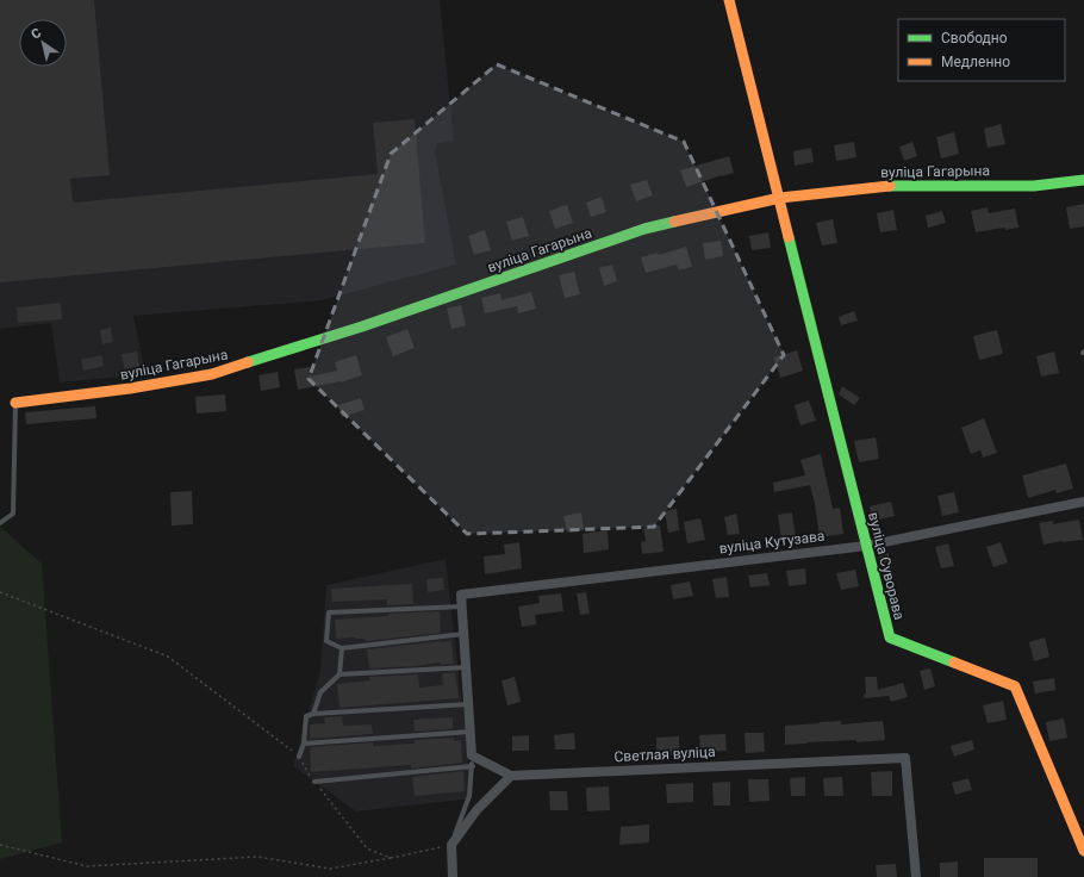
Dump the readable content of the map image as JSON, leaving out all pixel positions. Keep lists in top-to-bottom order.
{
  "streets": {
    "street": [
      "вуліца Гагарына",
      "вуліца Кутузава",
      "вуліца Суворава",
      "Светлая вуліца"
    ]
  },
  "crossings": [
    ["вуліца Гагарына", "вуліца Суворава"],
    ["вуліца Кутузава", "вуліца Суворава"]
  ],
  "legend": ["Свободно", "Медленно"],
  "north": "top left"
}
